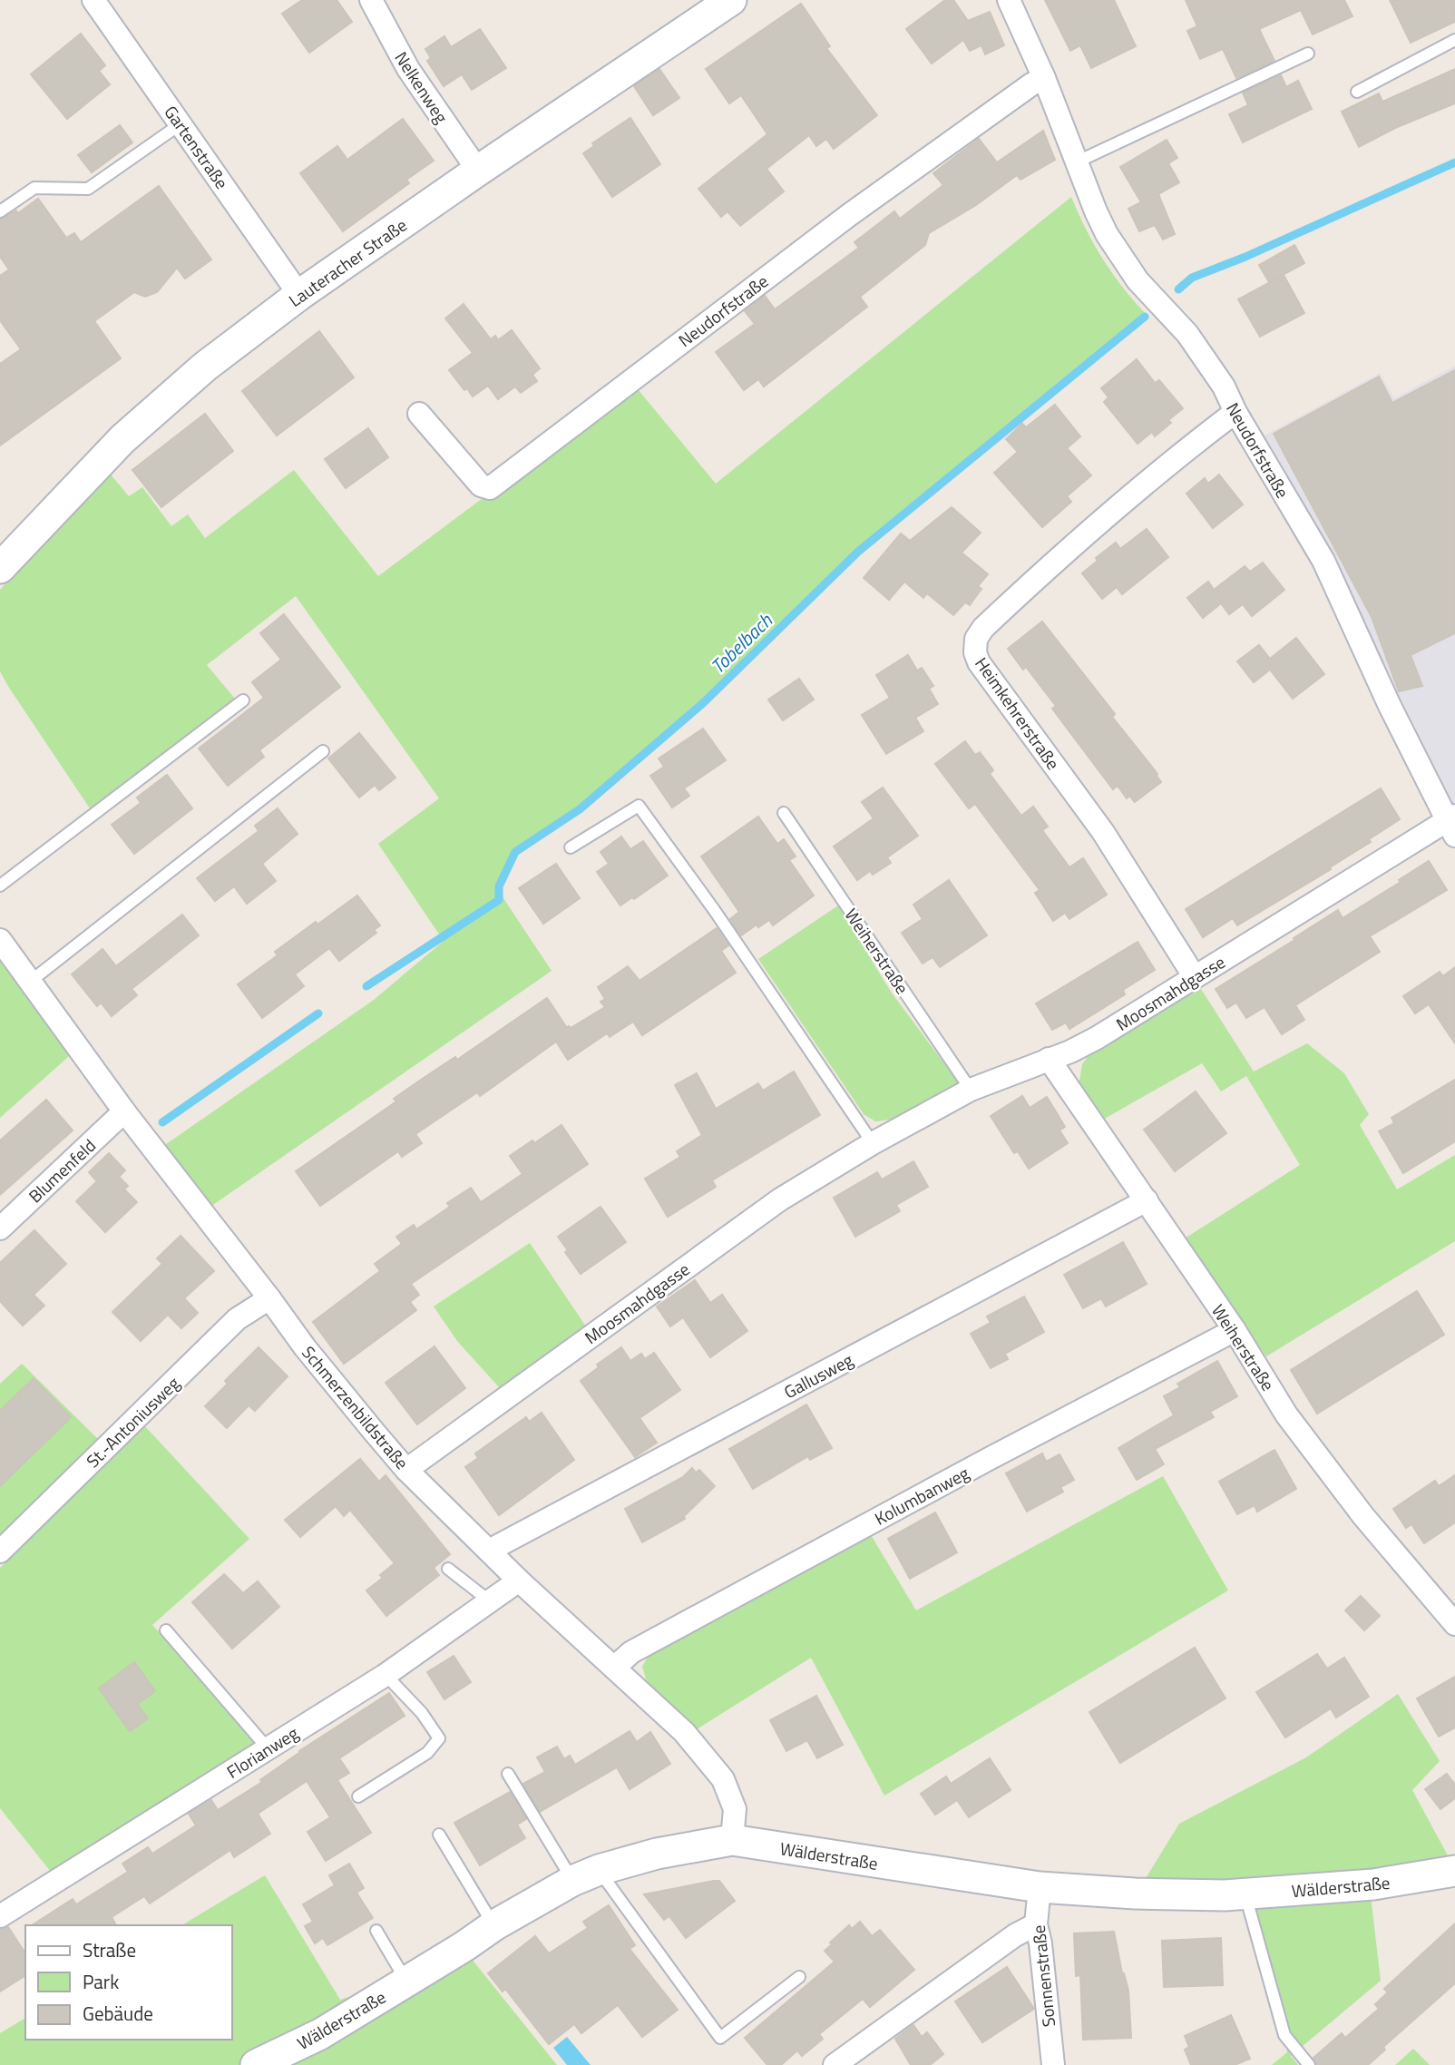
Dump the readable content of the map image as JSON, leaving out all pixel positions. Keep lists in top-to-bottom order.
{
  "streets": {
    "main road": ["Lauteracher Straße", "Wälderstraße"],
    "street": [
      "Nelkenweg",
      "Gartenstraße",
      "Neudorfstraße",
      "Heimkehrerstraße",
      "Weiherstraße",
      "Moosmahdgasse",
      "Blumenfeld",
      "Gallusweg",
      "Schmerzenbildstraße",
      "St.-Antoniusweg",
      "Kolumbanweg",
      "Florianweg",
      "Sonnenstraße"
    ]
  },
  "crossings": [
    ["Nelkenweg", "Lauteracher Straße"],
    ["Gartenstraße", "Lauteracher Straße"],
    ["Neudorfstraße", "Heimkehrerstraße"],
    ["Neudorfstraße", "Moosmahdgasse"],
    ["Heimkehrerstraße", "Moosmahdgasse"],
    ["Weiherstraße", "Moosmahdgasse"],
    ["Weiherstraße", "Gallusweg"],
    ["Weiherstraße", "Kolumbanweg"],
    ["Moosmahdgasse", "Schmerzenbildstraße"],
    ["Blumenfeld", "Schmerzenbildstraße"],
    ["Gallusweg", "Schmerzenbildstraße"],
    ["Schmerzenbildstraße", "St.-Antoniusweg"],
    ["Schmerzenbildstraße", "Kolumbanweg"],
    ["Schmerzenbildstraße", "Florianweg"],
    ["Schmerzenbildstraße", "Wälderstraße"],
    ["Wälderstraße", "Sonnenstraße"]
  ],
  "water": ["Tobelbach"],
  "legend": ["Straße", "Park", "Gebäude"]
}
